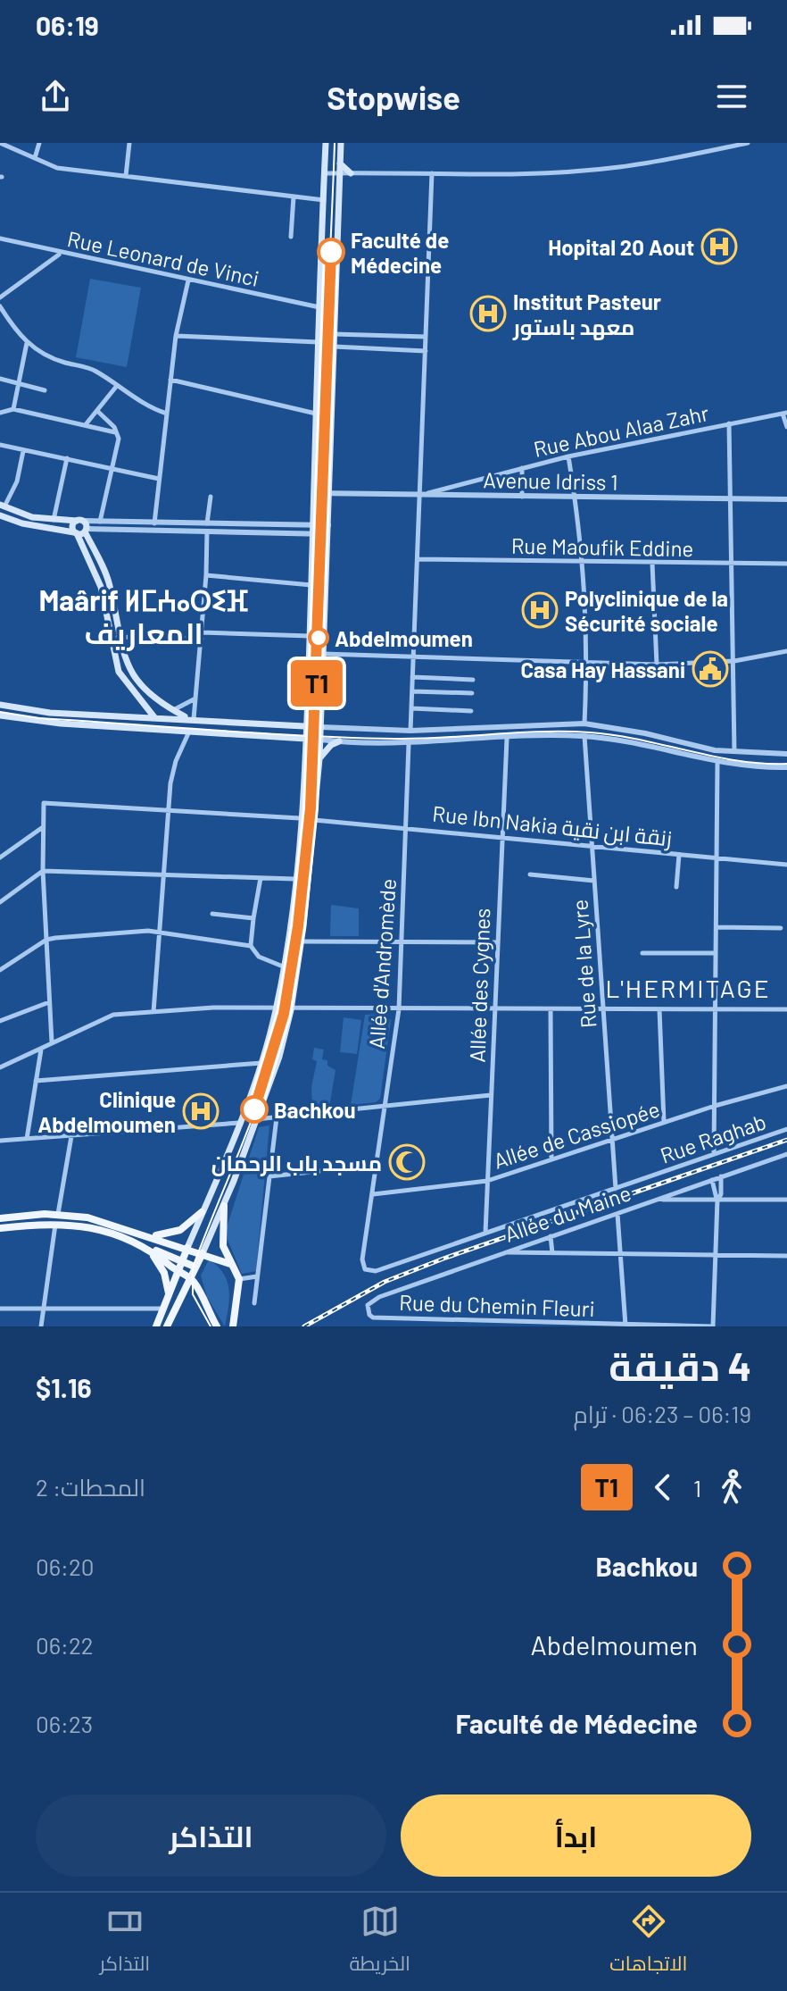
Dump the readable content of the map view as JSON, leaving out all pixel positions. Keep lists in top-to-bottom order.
{
  "streets": {
    "street": [
      "Rue Leonard de Vinci",
      "Rue Abou Alaa Zahr",
      "Avenue Idriss 1",
      "Rue Maoufik Eddine",
      "Rue Ibn Nakia زنقة ابن نقية",
      "Allée d'Andromède",
      "Rue de la Lyre",
      "Allée des Cygnes",
      "Allée de Cassiopée",
      "Rue Raghab",
      "Allée du Maine",
      "Rue du Chemin Fleuri"
    ]
  },
  "crossings": [
    ["Rue Abou Alaa Zahr", "Avenue Idriss 1"],
    ["Rue Ibn Nakia زنقة ابن نقية", "Allée d'Andromède"],
    ["Rue Ibn Nakia زنقة ابن نقية", "Rue de la Lyre"],
    ["Rue Ibn Nakia زنقة ابن نقية", "Allée des Cygnes"],
    ["Allée d'Andromède", "Allée de Cassiopée"],
    ["Allée d'Andromède", "Rue Raghab"],
    ["Rue de la Lyre", "Allée de Cassiopée"],
    ["Rue de la Lyre", "Rue Raghab"],
    ["Allée des Cygnes", "Allée de Cassiopée"],
    ["Allée des Cygnes", "Rue Raghab"],
    ["Allée du Maine", "Rue du Chemin Fleuri"]
  ],
  "districts": ["Maârif ⵍⵎⵄⴰⵔⵉⴼ المعاريف", "L'HERMITAGE"],
  "places": {
    "hospital": [
      "Hopital 20 Aout",
      "Institut Pasteur معهد باستور",
      "Polyclinique de la Sécurité sociale",
      "Clinique Abdelmoumen"
    ],
    "other": ["Faculté de Médecine", "Abdelmoumen", "Bachkou"],
    "public building": ["Casa Hay Hassani"],
    "mosque": ["مسجد باب الرحمان"]
  },
  "lines": ["tram line T1"],
  "page": {
    "status": "06:19",
    "header": "Stopwise",
    "on_map": "T1",
    "heading": ["4 دقيقة", "06:19 – 06:23 · ترام", "$1.16"],
    "legs": ["1", "T1", "المحطات: 2"],
    "list": [
      {
        "name": "Bachkou",
        "value": "06:20"
      },
      {
        "name": "Abdelmoumen",
        "value": "06:22"
      },
      {
        "name": "Faculté de Médecine",
        "value": "06:23"
      }
    ],
    "buttons": ["ابدأ", "التذاكر"],
    "tabs": ["الاتجاهات", "الخريطة", "التذاكر"]
  }
}
